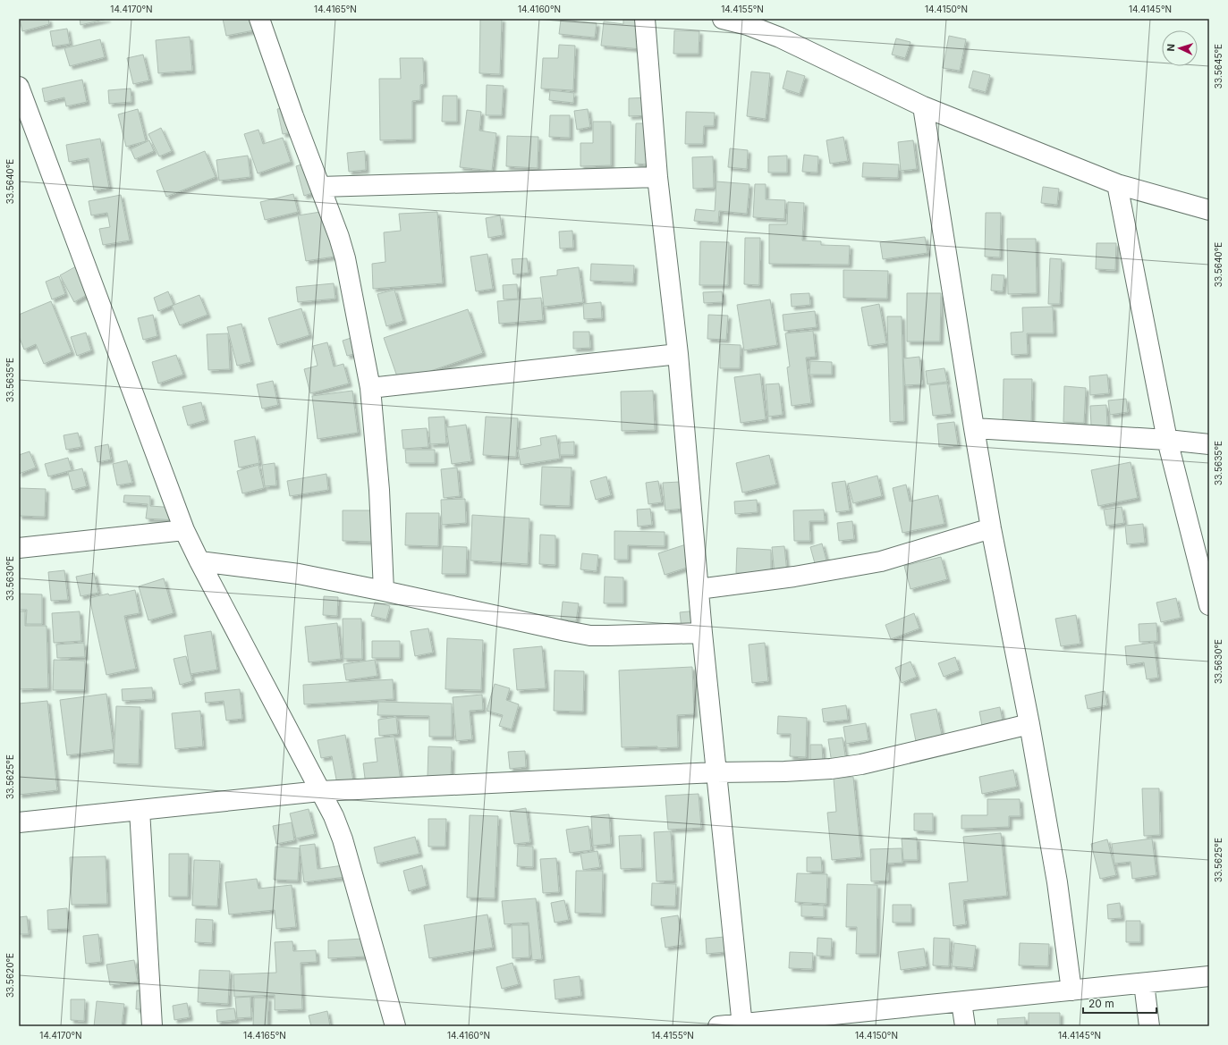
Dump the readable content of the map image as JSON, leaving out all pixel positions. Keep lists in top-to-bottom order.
{
  "scale_bar": "20 m",
  "north": "left",
  "coordinates": [
    "14.4170°N",
    "14.4165°N",
    "14.4160°N",
    "14.4155°N",
    "14.4150°N",
    "14.4145°N",
    "33.5645°E",
    "33.5640°E",
    "33.5635°E",
    "33.5630°E",
    "33.5625°E",
    "33.5620°E"
  ]
}
